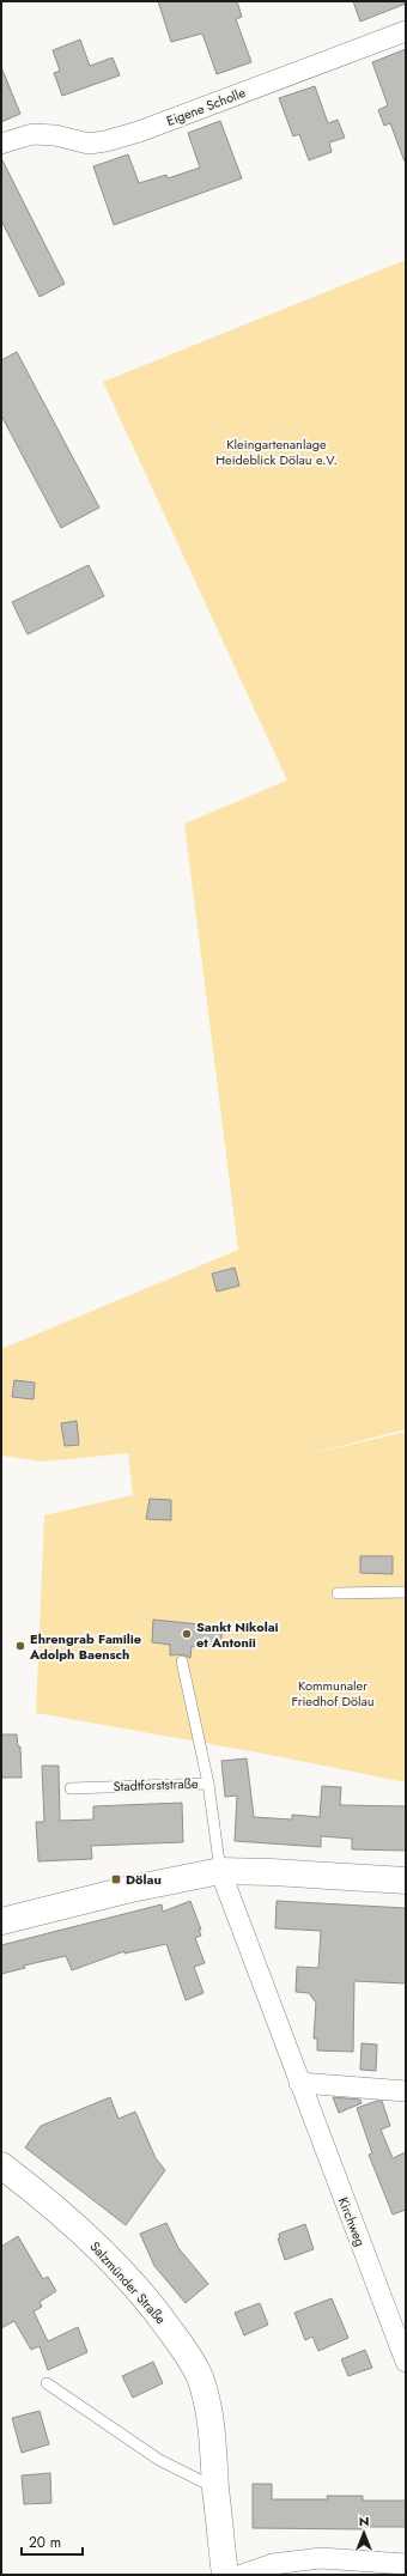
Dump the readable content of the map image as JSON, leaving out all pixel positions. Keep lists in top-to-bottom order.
{
  "streets": {
    "main road": ["Salzmünder Straße"],
    "street": ["Eigene Scholle", "Kirchweg"],
    "lane": ["Stadtforststraße"]
  },
  "crossings": [
    ["Stadtforststraße", "Kirchweg"]
  ],
  "parks": ["Kleingartenanlage Heideblick Dölau e.V.", "Kommunaler Friedhof Dölau"],
  "places": {
    "other": ["Sankt Nikolai et Antonii", "Ehrengrab Familie Adolph Baensch"],
    "transit": ["Dölau"]
  },
  "scale_bar": "20 m",
  "north": "top"
}
